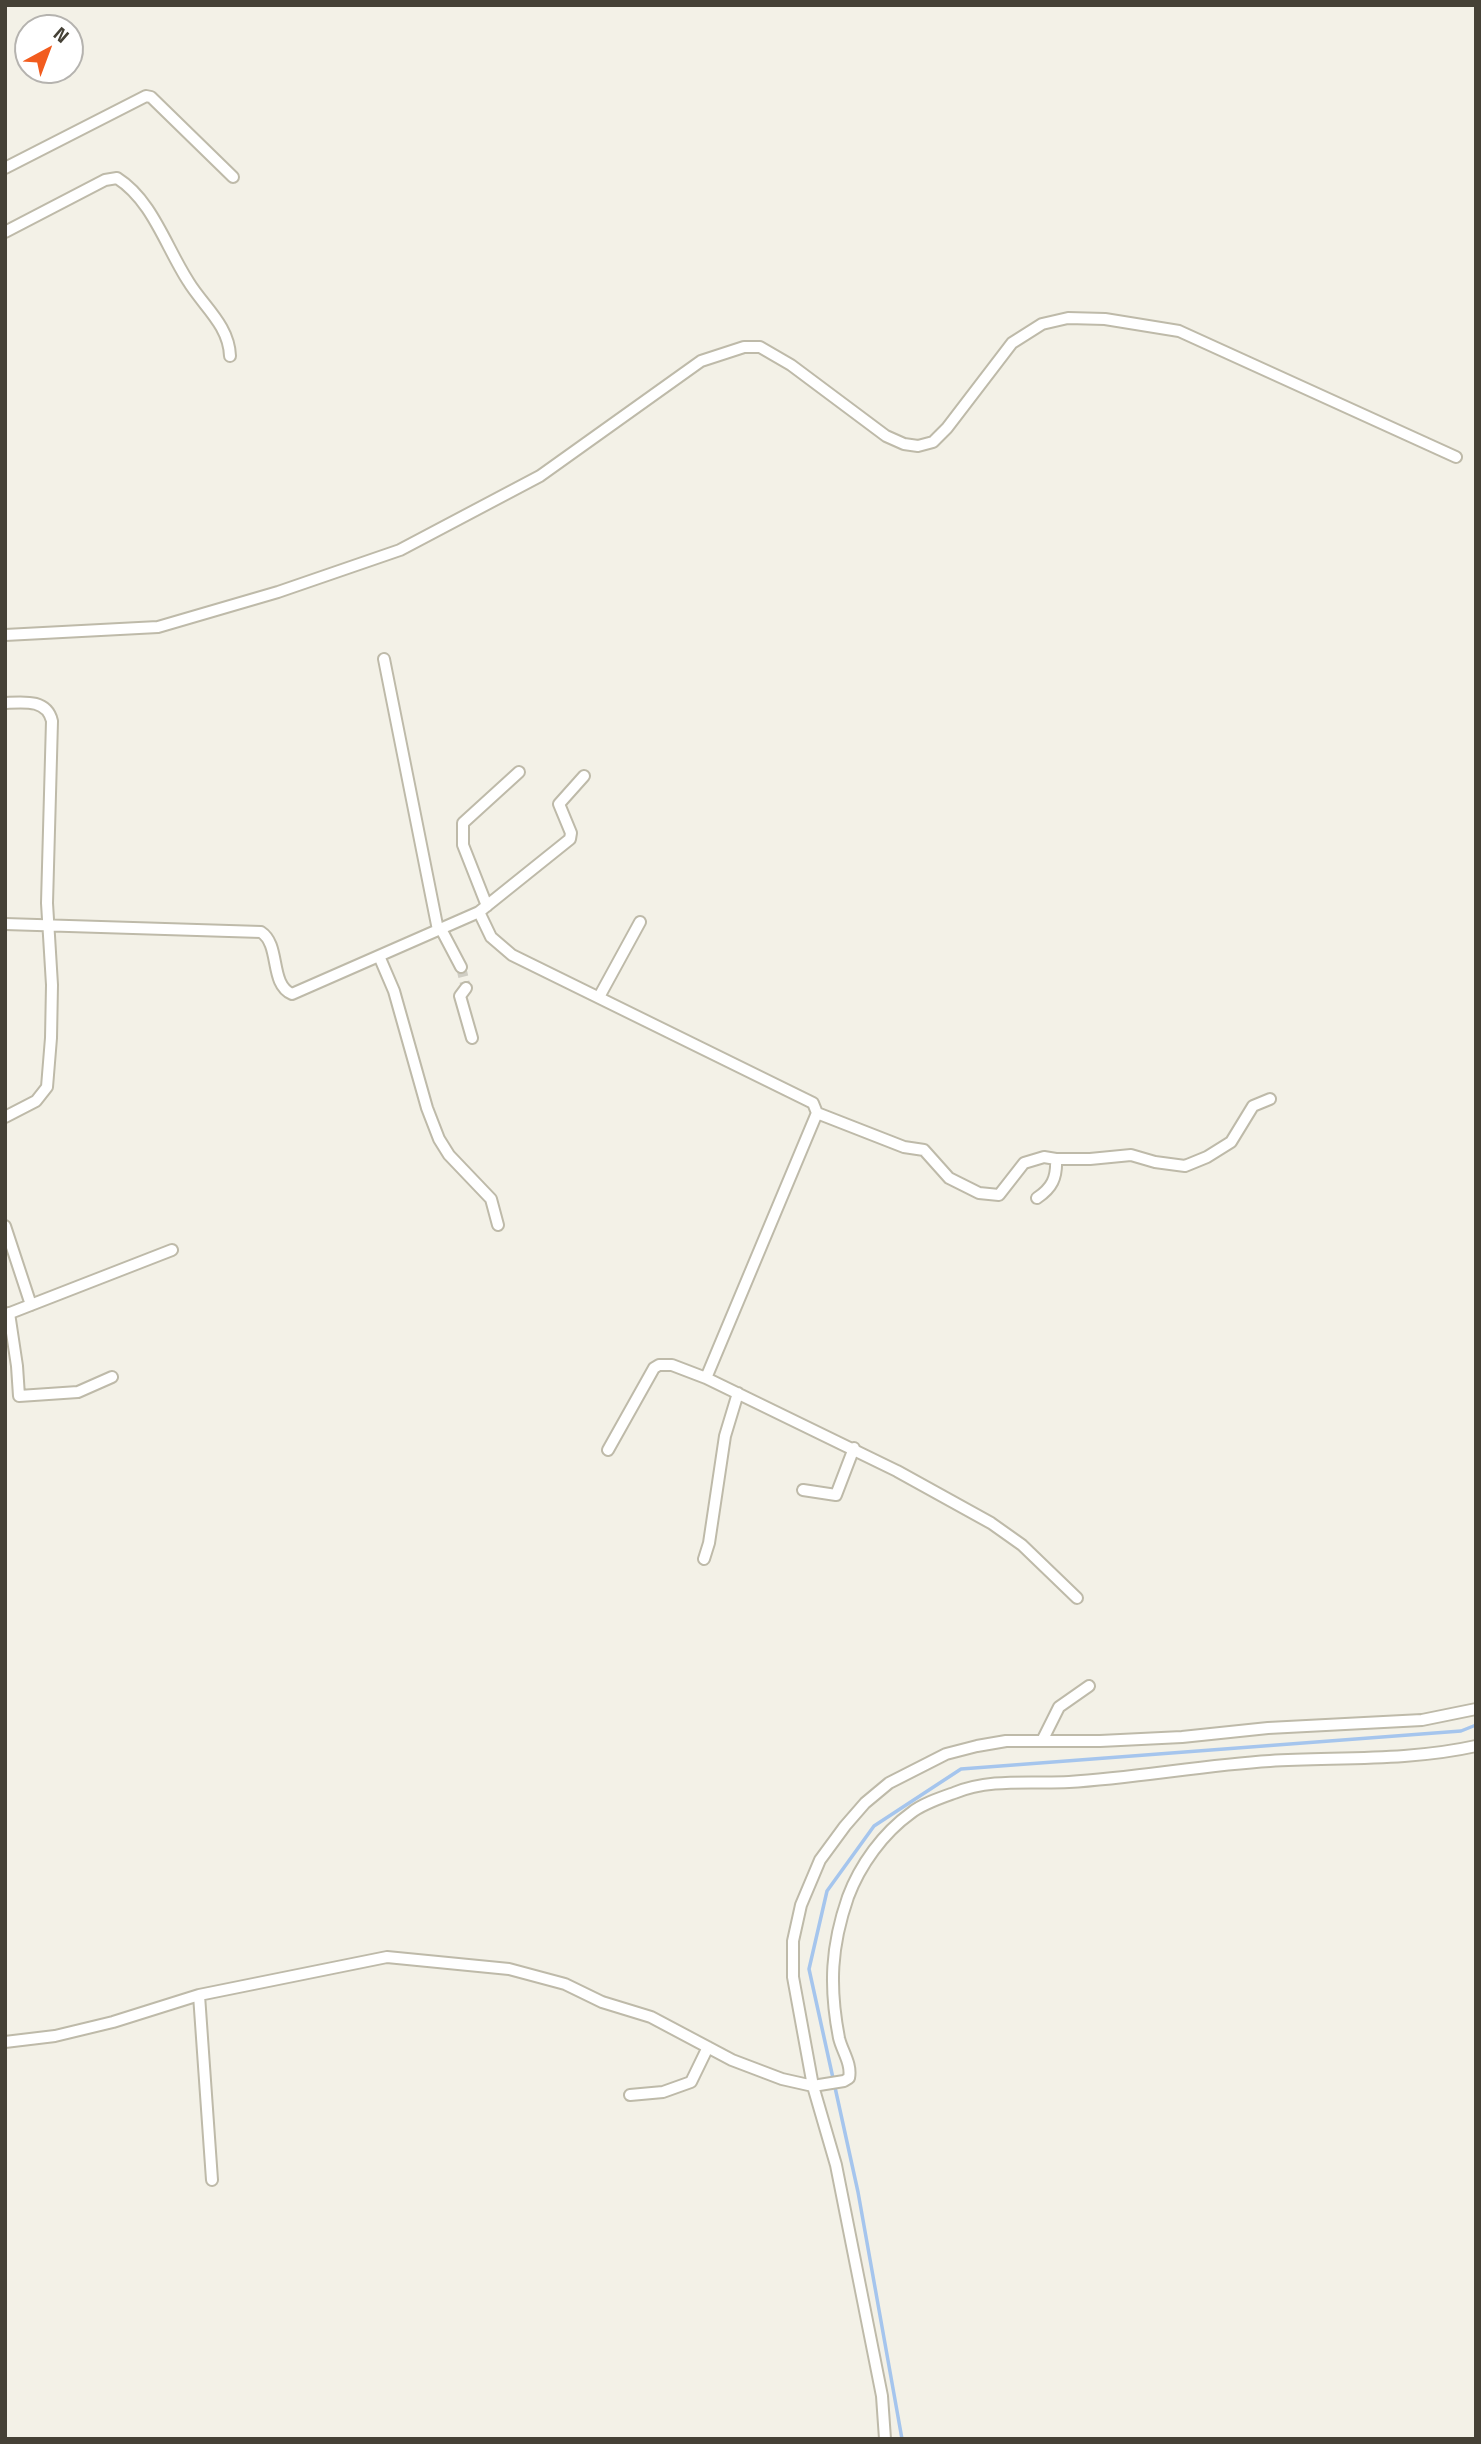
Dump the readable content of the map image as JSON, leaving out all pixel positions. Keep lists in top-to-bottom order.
{
  "north": "top right"
}
